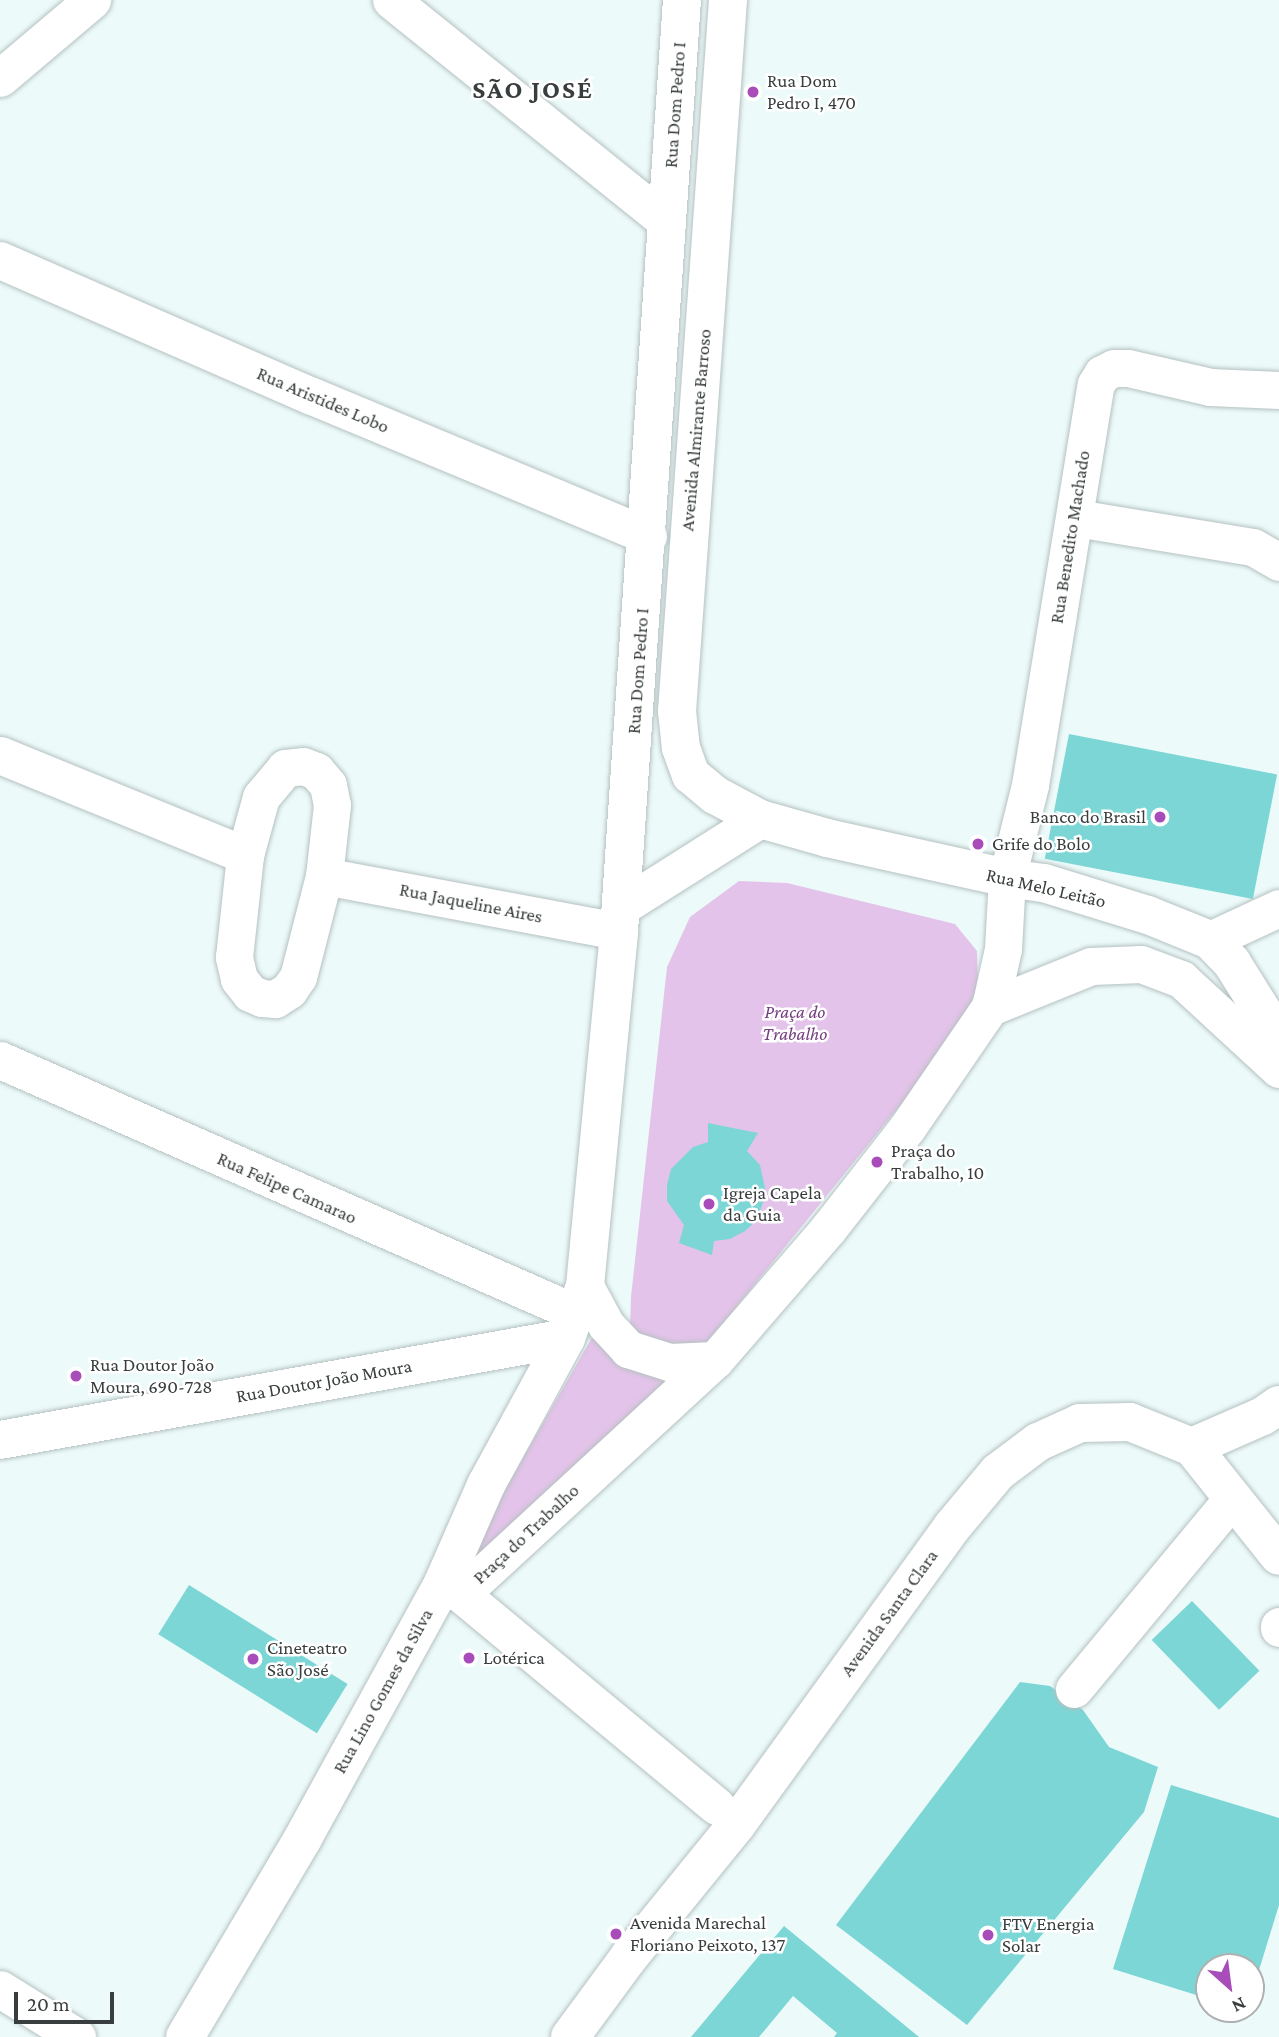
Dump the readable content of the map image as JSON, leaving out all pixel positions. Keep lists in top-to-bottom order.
{
  "streets": {
    "main road": [
      "Rua Dom Pedro I",
      "Avenida Almirante Barroso",
      "Rua Melo Leitão",
      "Rua Doutor João Moura",
      "Avenida Santa Clara",
      "Rua Lino Gomes da Silva"
    ],
    "street": [
      "Rua Aristides Lobo",
      "Rua Benedito Machado",
      "Rua Jaqueline Aires",
      "Rua Felipe Camarao",
      "Praça do Trabalho"
    ]
  },
  "crossings": [
    ["Rua Dom Pedro I", "Rua Aristides Lobo"],
    ["Rua Dom Pedro I", "Rua Jaqueline Aires"],
    ["Rua Dom Pedro I", "Rua Felipe Camarao"],
    ["Rua Dom Pedro I", "Rua Doutor João Moura"],
    ["Rua Dom Pedro I", "Rua Lino Gomes da Silva"],
    ["Avenida Almirante Barroso", "Rua Melo Leitão"],
    ["Rua Benedito Machado", "Rua Melo Leitão"],
    ["Rua Benedito Machado", "Praça do Trabalho"],
    ["Rua Felipe Camarao", "Rua Doutor João Moura"],
    ["Rua Felipe Camarao", "Rua Lino Gomes da Silva"],
    ["Rua Doutor João Moura", "Rua Lino Gomes da Silva"],
    ["Praça do Trabalho", "Rua Lino Gomes da Silva"]
  ],
  "districts": ["SÃO JOSÉ"],
  "parks": ["Praça do Trabalho"],
  "places": [
    "Rua Dom Pedro I, 470",
    "Banco do Brasil",
    "Grife do Bolo",
    "Praça do Trabalho, 10",
    "Igreja Capela da Guia",
    "Rua Doutor João Moura, 690-728",
    "Lotérica",
    "Cineteatro São José",
    "Avenida Marechal Floriano Peixoto, 137",
    "FTV Energia Solar"
  ],
  "scale_bar": "20 m",
  "north": "bottom right"
}
